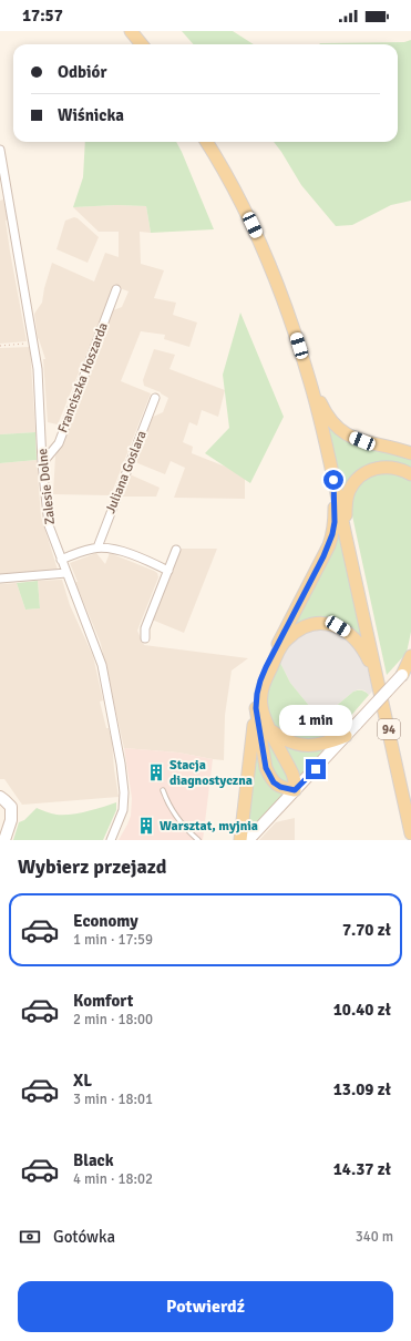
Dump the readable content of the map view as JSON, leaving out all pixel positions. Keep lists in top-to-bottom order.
{
  "streets": {
    "main road": ["94"],
    "street": ["Franciszka Hoszarda", "Juliana Goslara", "Zalesie Dolne"]
  },
  "crossings": [
    ["Franciszka Hoszarda", "Zalesie Dolne"]
  ],
  "places": {
    "building": ["Stacja diagnostyczna", "Warsztat, myjnia"]
  },
  "page": {
    "status": "17:57",
    "banner": ["Odbiór", "Wiśnicka"],
    "bubble": "1 min",
    "heading": "Wybierz przejazd",
    "list": [
      {
        "name": "Economy",
        "note": "1 min · 17:59",
        "value": "7.70 zł"
      },
      {
        "name": "Komfort",
        "note": "2 min · 18:00",
        "value": "10.40 zł"
      },
      {
        "name": "XL",
        "note": "3 min · 18:01",
        "value": "13.09 zł"
      },
      {
        "name": "Black",
        "note": "4 min · 18:02",
        "value": "14.37 zł"
      }
    ],
    "pay": ["Gotówka", "340 m"],
    "buttons": "Potwierdź"
  }
}
